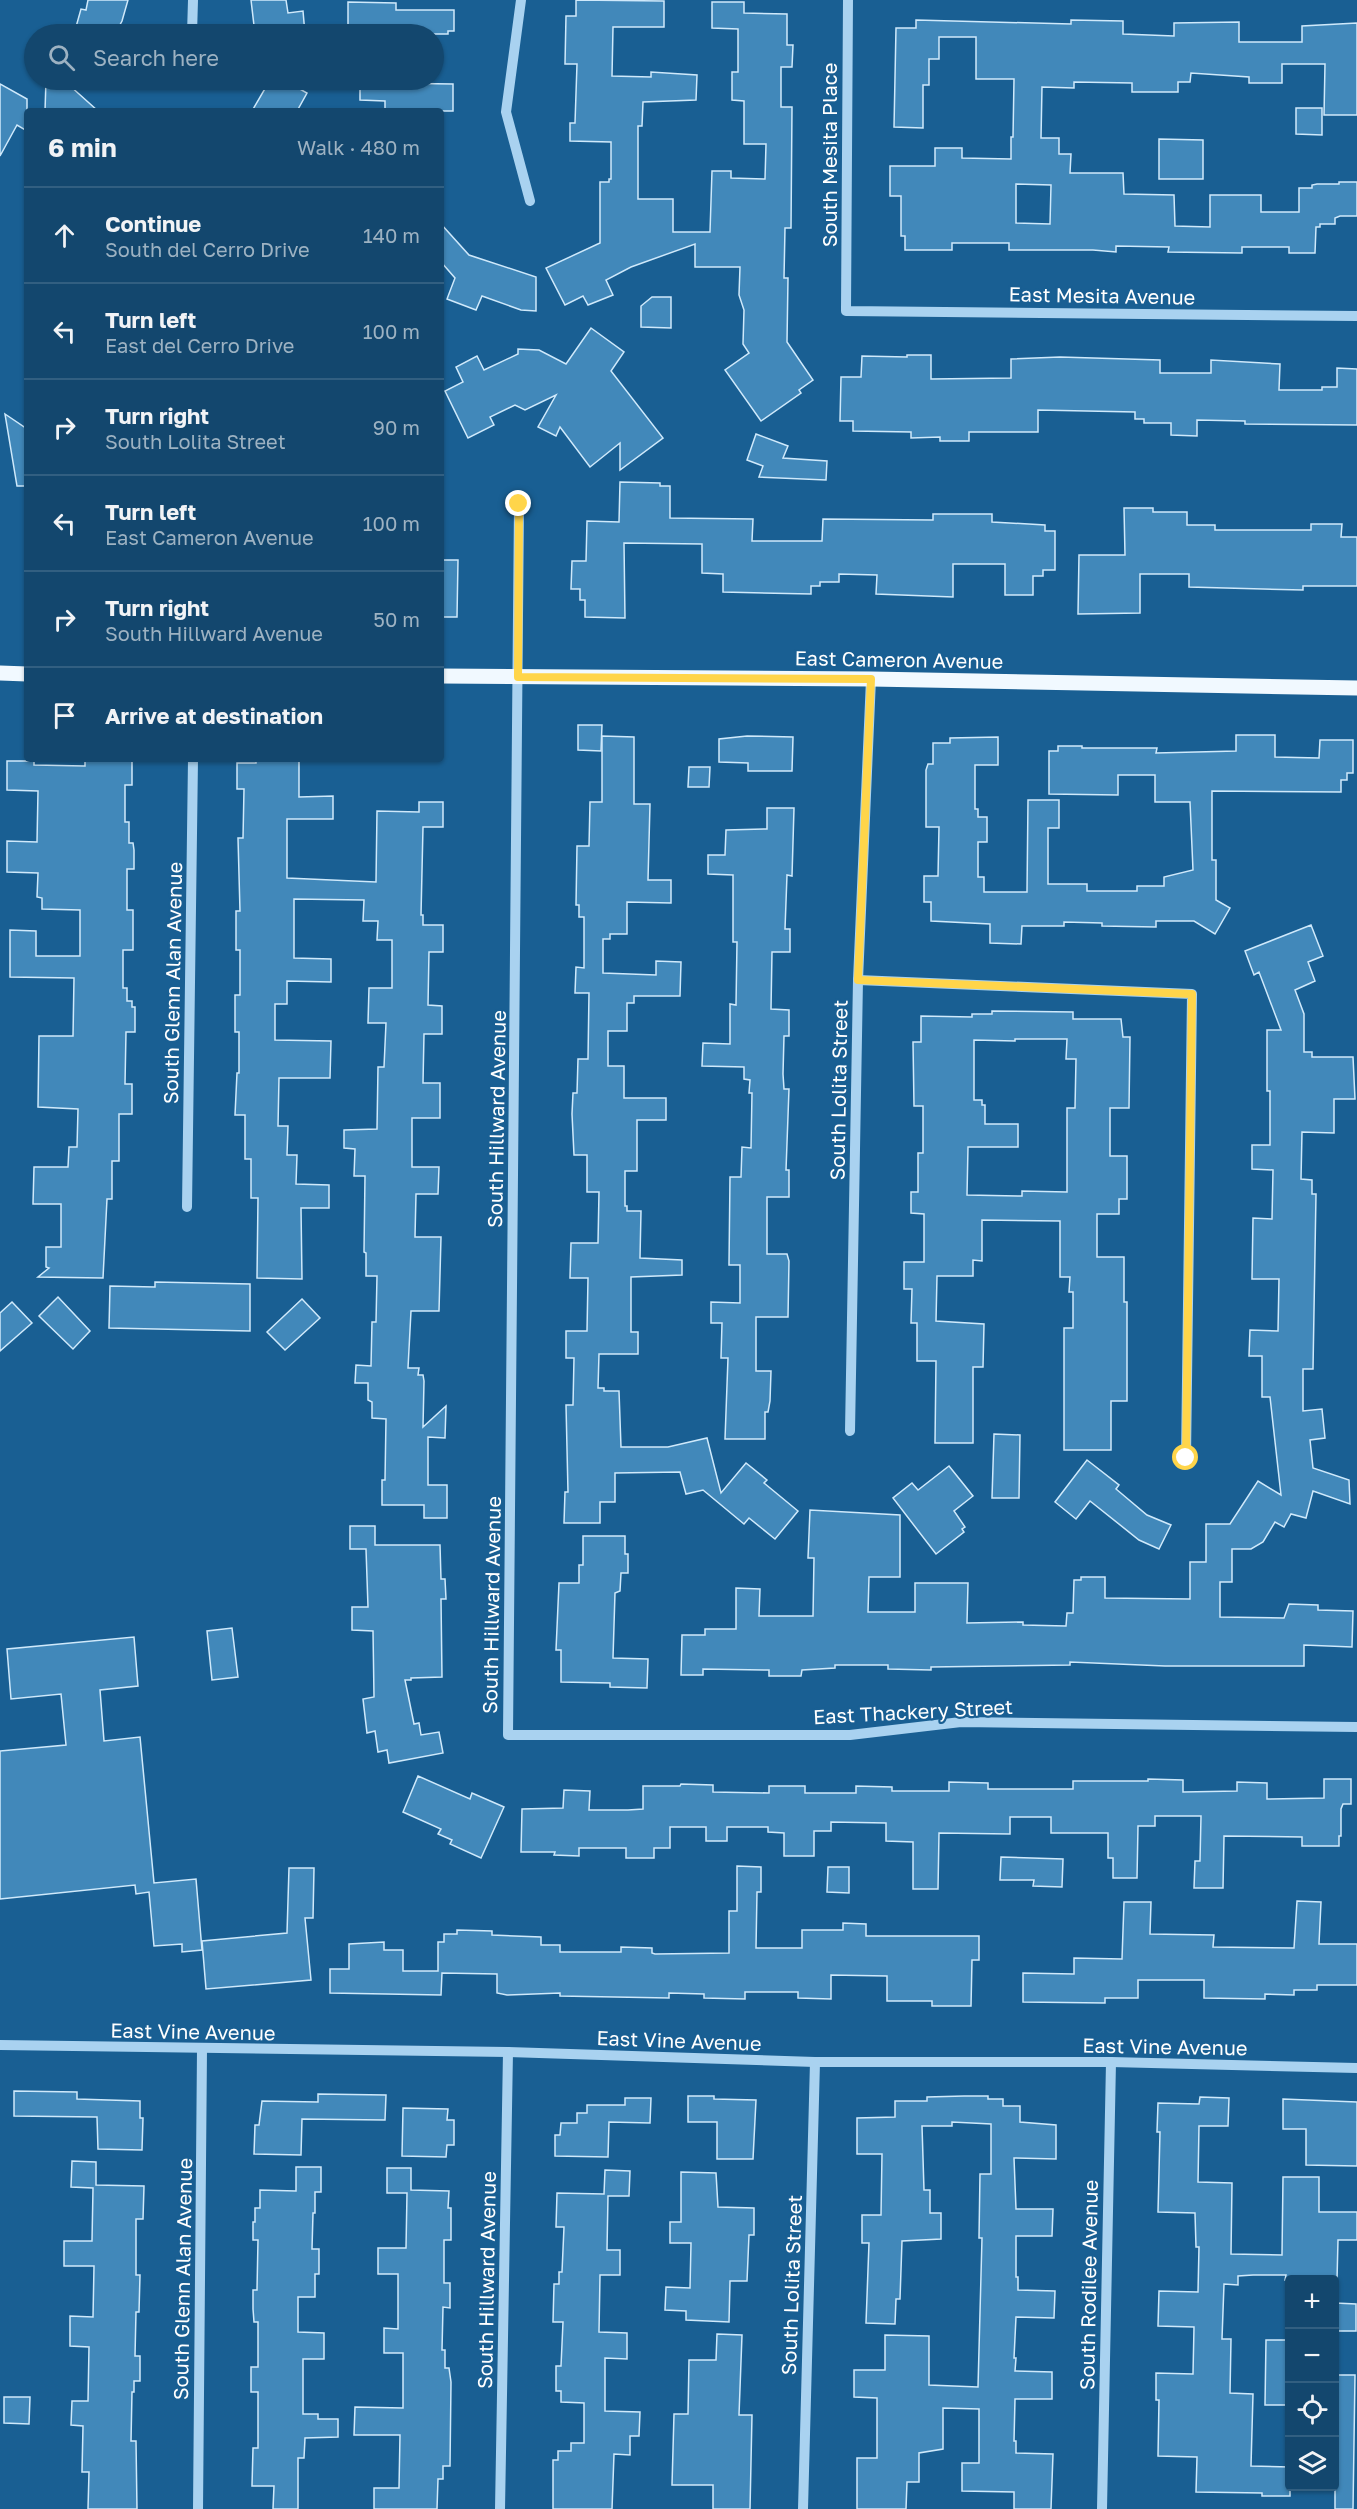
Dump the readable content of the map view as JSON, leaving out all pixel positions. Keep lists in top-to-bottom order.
{
  "streets": {
    "main road": ["East Cameron Avenue"],
    "street": [
      "South Mesita Place",
      "East Mesita Avenue",
      "South Glenn Alan Avenue",
      "South Lolita Street",
      "South Hillward Avenue",
      "East Thackery Street",
      "East Vine Avenue",
      "South Rodilee Avenue"
    ]
  },
  "crossings": [
    ["South Mesita Place", "East Mesita Avenue"],
    ["East Cameron Avenue", "South Lolita Street"],
    ["East Cameron Avenue", "South Hillward Avenue"],
    ["South Glenn Alan Avenue", "East Vine Avenue"],
    ["South Lolita Street", "East Vine Avenue"],
    ["South Hillward Avenue", "East Thackery Street"],
    ["South Hillward Avenue", "East Vine Avenue"],
    ["East Vine Avenue", "South Rodilee Avenue"]
  ],
  "page": {
    "search": "Search here",
    "heading": ["6 min", "Walk · 480 m"],
    "list": [
      ["Continue", "South del Cerro Drive", "140 m"],
      ["Turn left", "East del Cerro Drive", "100 m"],
      ["Turn right", "South Lolita Street", "90 m"],
      ["Turn left", "East Cameron Avenue", "100 m"],
      ["Turn right", "South Hillward Avenue", "50 m"],
      "Arrive at destination"
    ],
    "map_buttons": ["+", "−"]
  }
}
